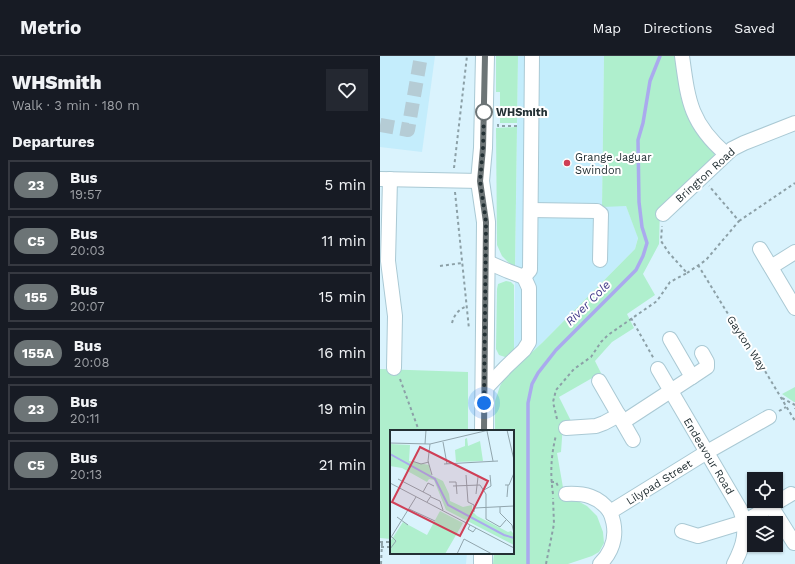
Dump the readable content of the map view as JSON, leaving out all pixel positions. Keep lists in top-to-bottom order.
{
  "streets": {
    "street": ["Brington Road", "Endeavour Road", "Lilypad Street"],
    "path": ["Gayton Way"]
  },
  "crossings": [
    ["Endeavour Road", "Lilypad Street"]
  ],
  "water": ["River Cole"],
  "places": ["WHSmith", "Grange Jaguar Swindon"],
  "lines": ["bus line 23"],
  "page": {
    "header": "Metrio",
    "nav": ["Map", "Directions", "Saved"],
    "heading": [
      ["WHSmith", "Walk · 3 min · 180 m"],
      "Departures"
    ],
    "list": [
      {
        "mark": "23",
        "name": "Bus",
        "note": "19:57",
        "value": "5 min"
      },
      {
        "mark": "C5",
        "name": "Bus",
        "note": "20:03",
        "value": "11 min"
      },
      {
        "mark": "155",
        "name": "Bus",
        "note": "20:07",
        "value": "15 min"
      },
      {
        "mark": "155A",
        "name": "Bus",
        "note": "20:08",
        "value": "16 min"
      },
      {
        "mark": "23",
        "name": "Bus",
        "note": "20:11",
        "value": "19 min"
      },
      {
        "mark": "C5",
        "name": "Bus",
        "note": "20:13",
        "value": "21 min"
      }
    ]
  }
}
